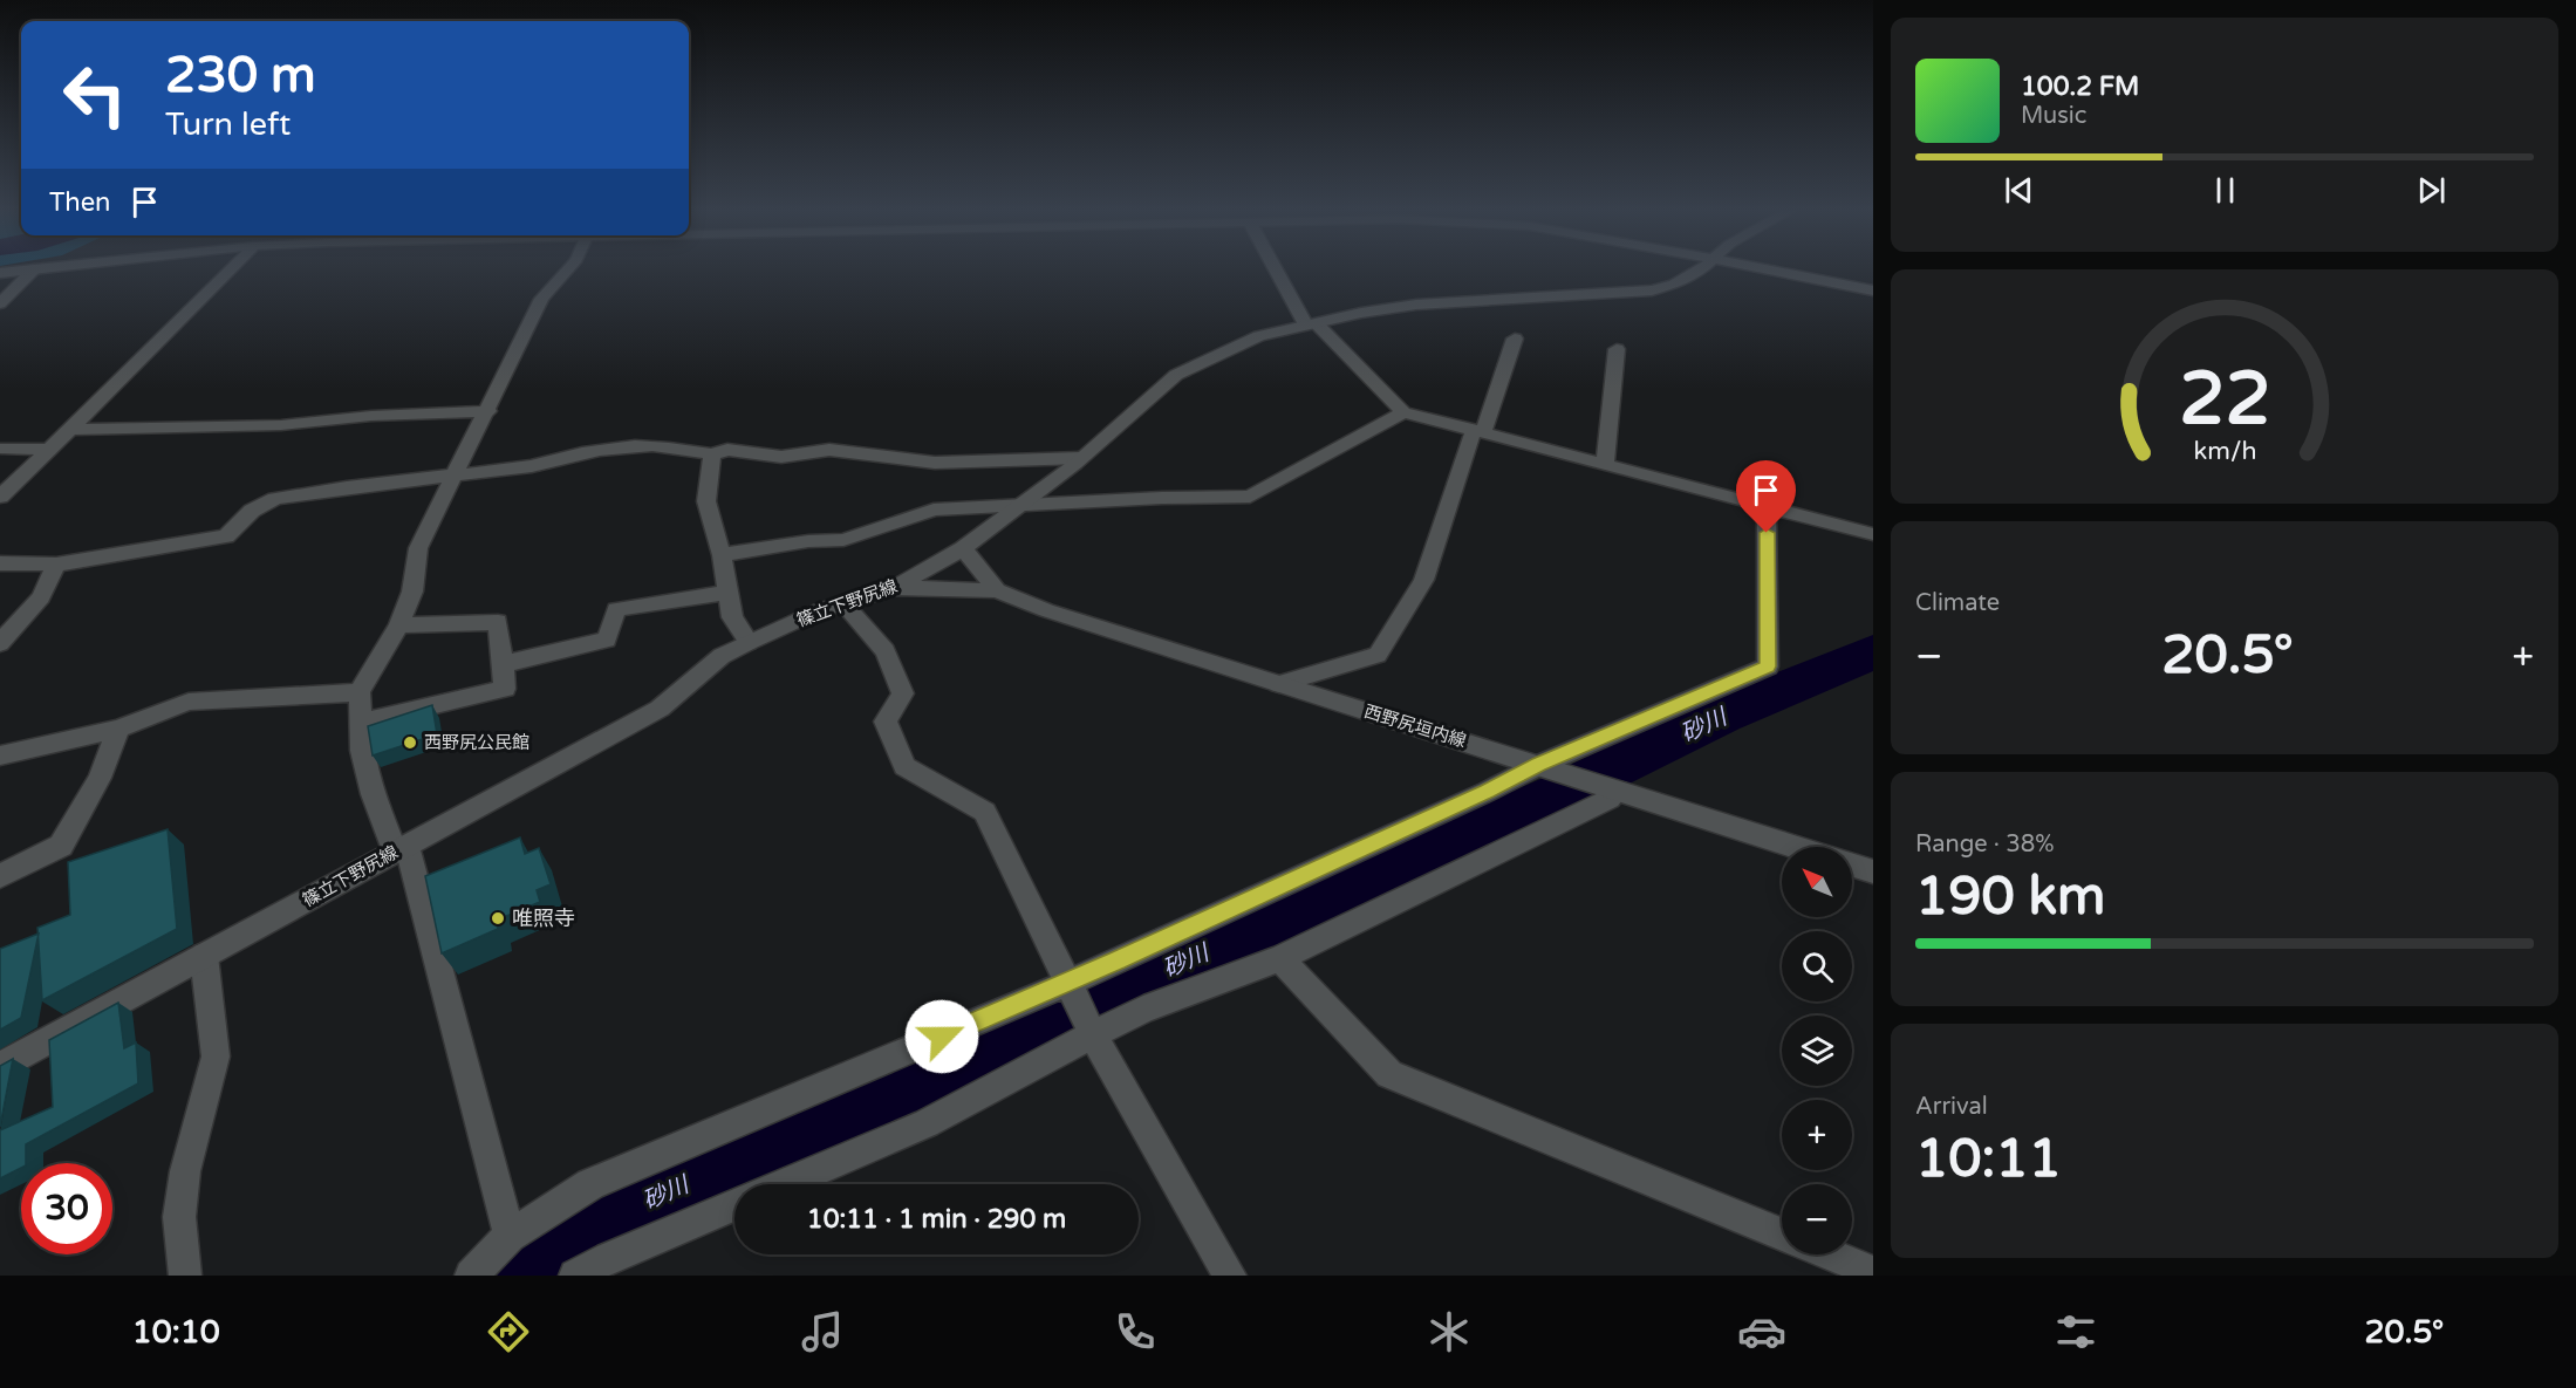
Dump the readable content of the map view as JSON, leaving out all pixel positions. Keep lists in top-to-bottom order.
{
  "streets": {
    "street": ["篠立下野尻線", "西野尻垣内線"]
  },
  "crossings": [
    ["篠立下野尻線", "西野尻垣内線"]
  ],
  "water": ["砂川"],
  "places": ["西野尻公民館", "唯照寺"],
  "north": "top left",
  "page": {
    "turn": ["230 m", "Turn left"],
    "song": ["100.2 FM", "Music"],
    "then": "Then",
    "tile": [
      "Climate",
      ["Range · 38%", "190 km"],
      ["Arrival", "10:11"]
    ],
    "heat": ["−", "20.5°", "+"],
    "map_buttons": ["+", "−"],
    "limit": "30",
    "trip": "10:11 · 1 min · 290 m",
    "tabs": ["10:10", "20.5°"],
    "gauge": ["22", "km/h"]
  }
}
